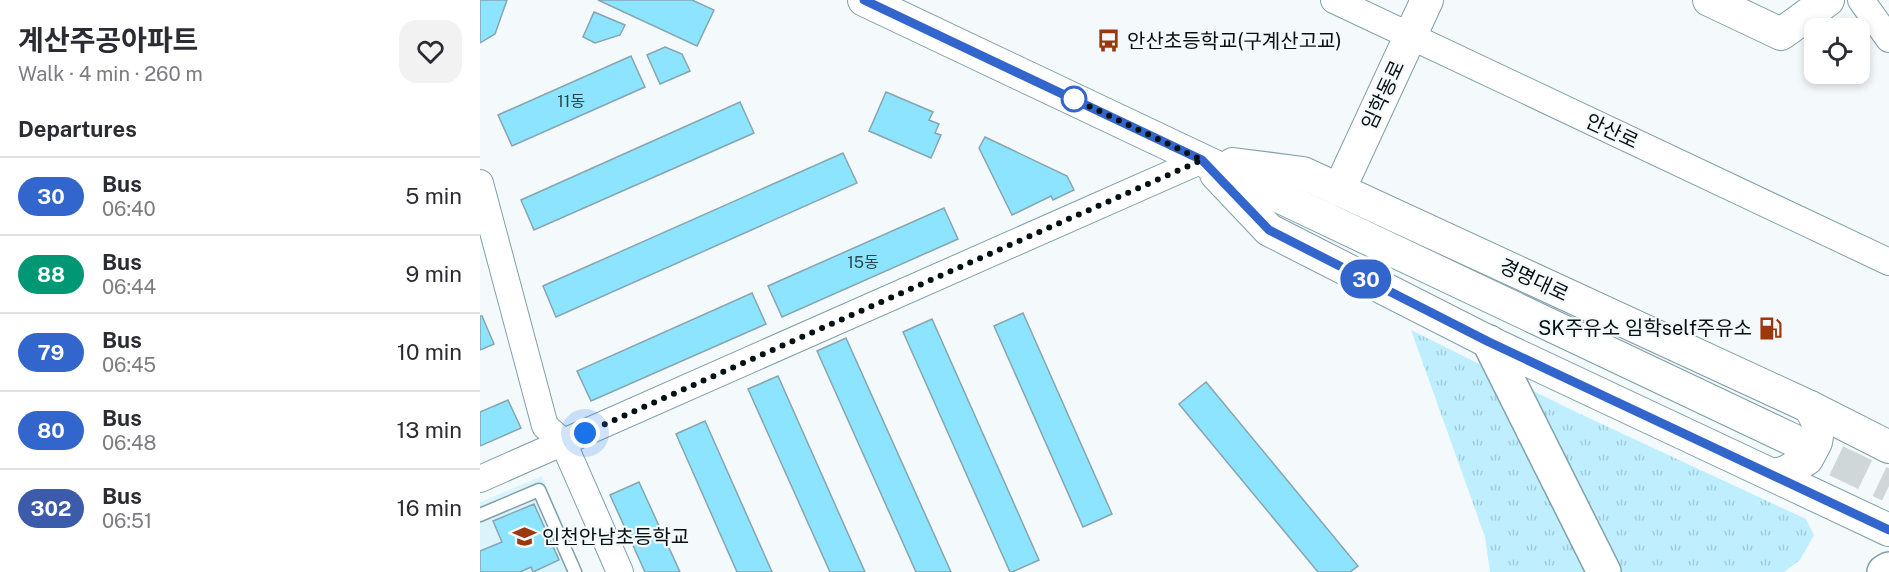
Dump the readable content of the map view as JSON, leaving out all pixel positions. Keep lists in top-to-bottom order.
{
  "streets": {
    "street": ["임학동로", "안산로", "경명대로"]
  },
  "crossings": [
    ["임학동로", "안산로"],
    ["임학동로", "경명대로"]
  ],
  "places": {
    "bus stop": ["안산초등학교(구계산고교)"],
    "fuel station": ["SK주유소 임학self주유소"],
    "school or university": ["인천안남초등학교"]
  },
  "lines": ["bus line 30"],
  "house_numbers": ["11동", "15동"],
  "page": {
    "heading": [
      ["계산주공아파트", "Walk · 4 min · 260 m"],
      "Departures"
    ],
    "on_map": "30",
    "list": [
      {
        "mark": "30",
        "name": "Bus",
        "note": "06:40",
        "value": "5 min"
      },
      {
        "mark": "88",
        "name": "Bus",
        "note": "06:44",
        "value": "9 min"
      },
      {
        "mark": "79",
        "name": "Bus",
        "note": "06:45",
        "value": "10 min"
      },
      {
        "mark": "80",
        "name": "Bus",
        "note": "06:48",
        "value": "13 min"
      },
      {
        "mark": "302",
        "name": "Bus",
        "note": "06:51",
        "value": "16 min"
      }
    ]
  }
}
